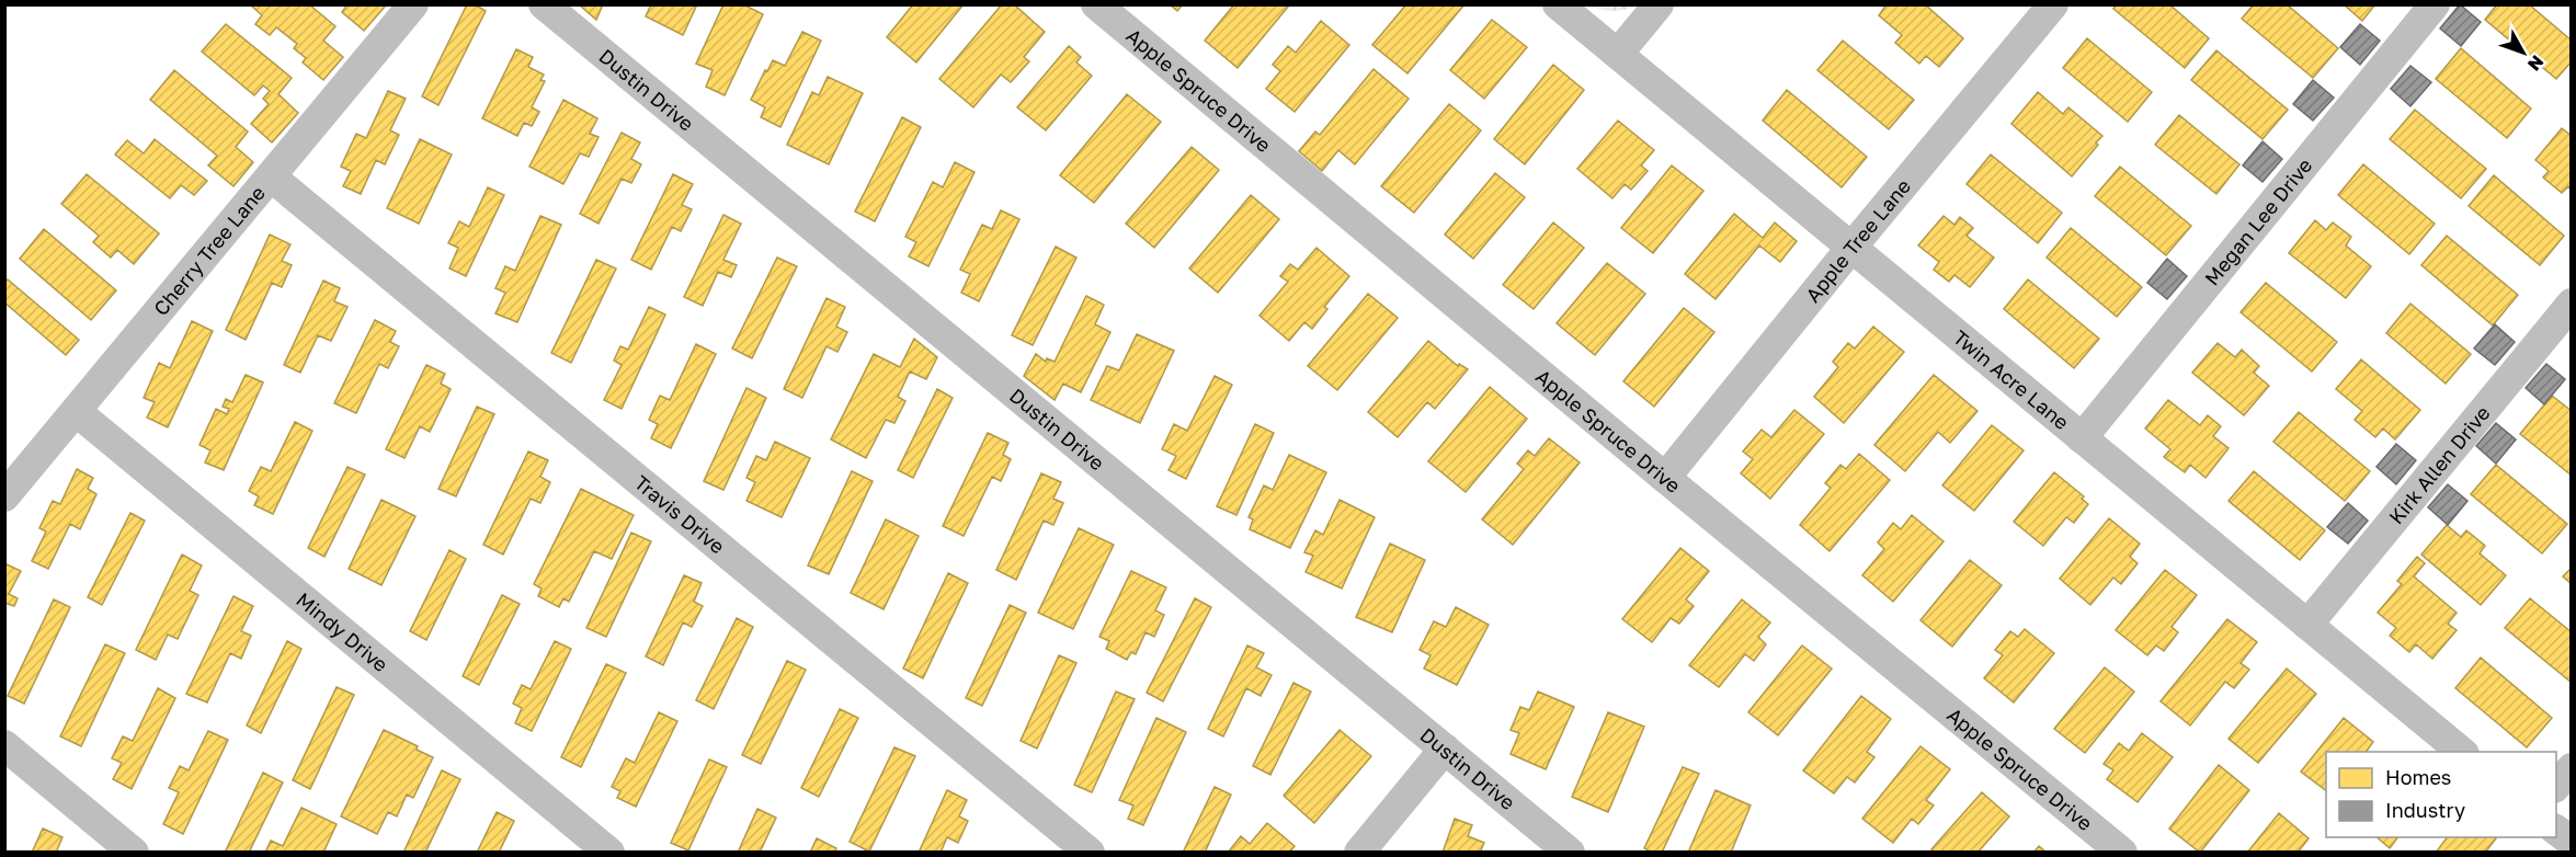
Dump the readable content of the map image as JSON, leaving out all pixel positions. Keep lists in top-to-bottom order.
{
  "streets": {
    "street": [
      "Dustin Drive",
      "Apple Spruce Drive",
      "Megan Lee Drive",
      "Apple Tree Lane",
      "Cherry Tree Lane",
      "Twin Acre Lane",
      "Kirk Allen Drive",
      "Travis Drive",
      "Mindy Drive"
    ]
  },
  "crossings": [
    ["Apple Spruce Drive", "Apple Tree Lane"],
    ["Megan Lee Drive", "Twin Acre Lane"],
    ["Apple Tree Lane", "Twin Acre Lane"],
    ["Cherry Tree Lane", "Travis Drive"],
    ["Cherry Tree Lane", "Mindy Drive"],
    ["Twin Acre Lane", "Kirk Allen Drive"]
  ],
  "legend": ["Homes", "Industry"],
  "north": "bottom right"
}
